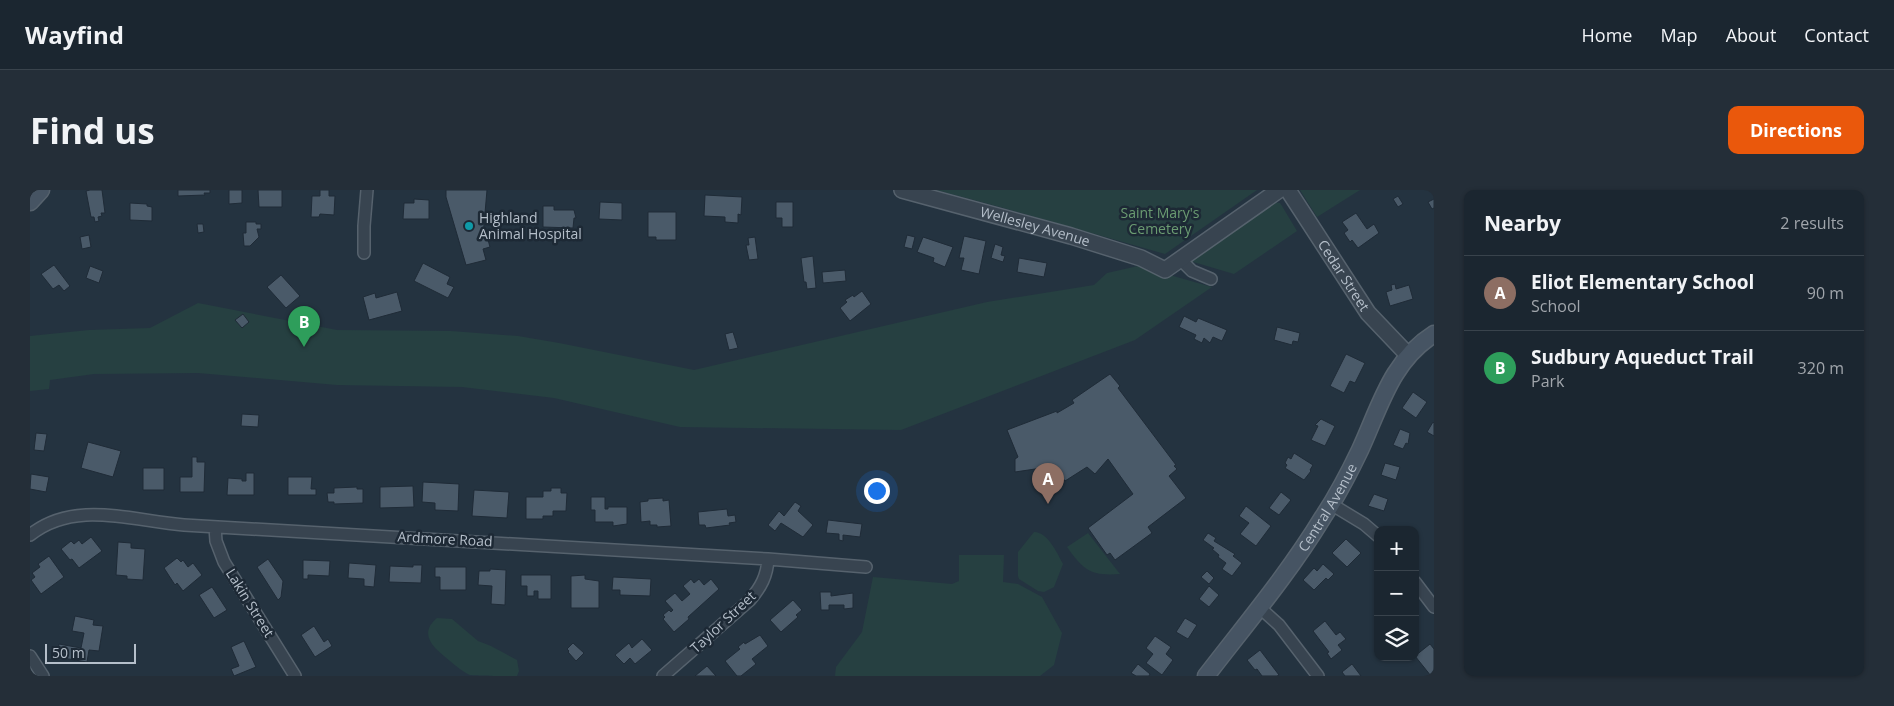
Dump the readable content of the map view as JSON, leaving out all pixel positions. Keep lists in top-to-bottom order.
{
  "streets": {
    "main road": ["Central Avenue"],
    "street": [
      "Wellesley Avenue",
      "Cedar Street",
      "Ardmore Road",
      "Lakin Street",
      "Taylor Street"
    ]
  },
  "crossings": [
    ["Cedar Street", "Central Avenue"],
    ["Ardmore Road", "Lakin Street"],
    ["Ardmore Road", "Taylor Street"]
  ],
  "parks": ["Saint Mary's Cemetery"],
  "places": ["Highland Animal Hospital"],
  "scale_bar": "50 m",
  "page": {
    "header": "Wayfind",
    "nav": [
      "Home",
      "Map",
      "About",
      "Contact"
    ],
    "buttons": "Directions",
    "title": "Find us",
    "heading": ["Nearby", "2 results"],
    "list": [
      {
        "mark": "A",
        "name": "Eliot Elementary School",
        "note": "School",
        "value": "90 m"
      },
      {
        "mark": "B",
        "name": "Sudbury Aqueduct Trail",
        "note": "Park",
        "value": "320 m"
      }
    ],
    "pins": ["B", "A"],
    "map_buttons": ["+", "−"],
    "scale": "50 m"
  }
}
